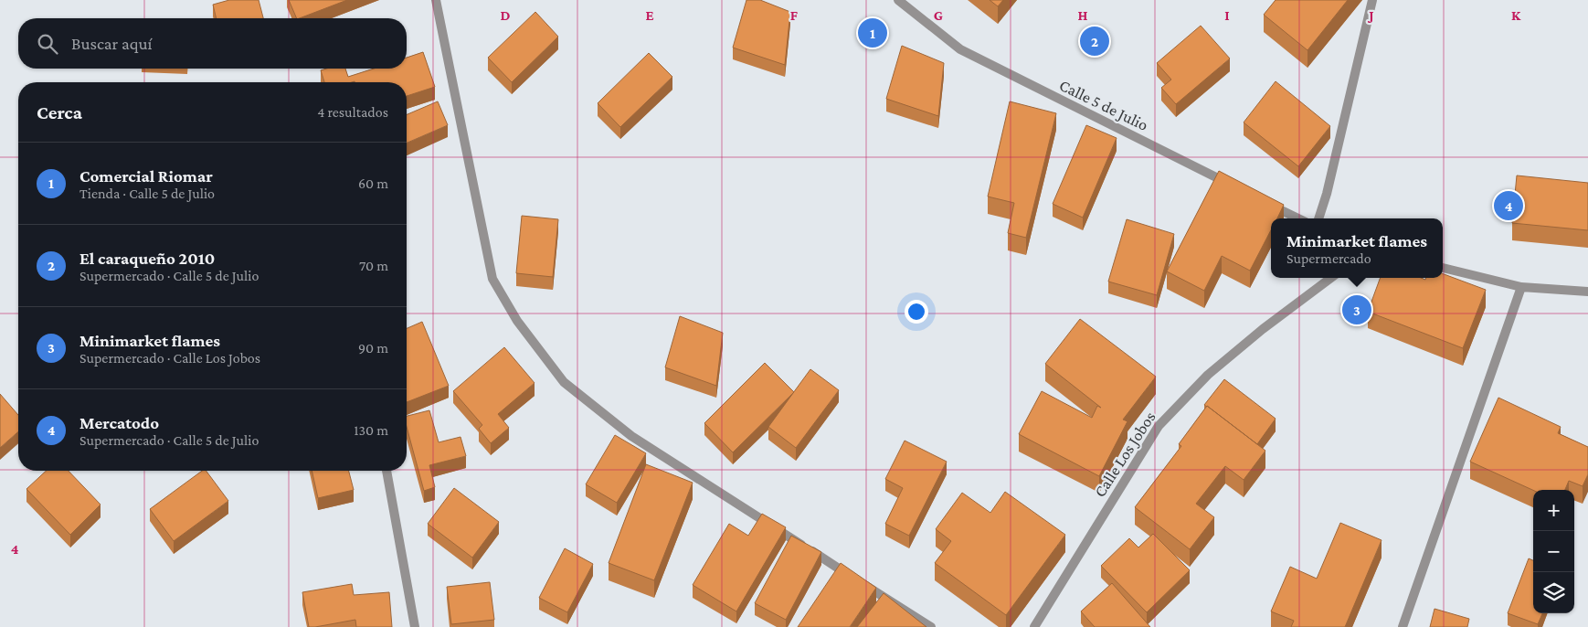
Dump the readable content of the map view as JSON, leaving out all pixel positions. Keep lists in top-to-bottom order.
{
  "streets": {
    "street": ["Calle 5 de Julio", "Calle Los Jobos"]
  },
  "page": {
    "pins": [
      "1",
      "2",
      "4",
      "3"
    ],
    "search": "Buscar aquí",
    "heading": ["Cerca", "4 resultados"],
    "list": [
      {
        "mark": "1",
        "name": "Comercial Riomar",
        "note": "Tienda · Calle 5 de Julio",
        "value": "60 m"
      },
      {
        "mark": "2",
        "name": "El caraqueño 2010",
        "note": "Supermercado · Calle 5 de Julio",
        "value": "70 m"
      },
      {
        "mark": "3",
        "name": "Minimarket flames",
        "note": "Supermercado · Calle Los Jobos",
        "value": "90 m"
      },
      {
        "mark": "4",
        "name": "Mercatodo",
        "note": "Supermercado · Calle 5 de Julio",
        "value": "130 m"
      }
    ],
    "popup": ["Minimarket flames", "Supermercado"],
    "map_buttons": ["+", "−"]
  },
  "grid": {
    "columns": [
      "D",
      "E",
      "F",
      "G",
      "H",
      "I",
      "J",
      "K"
    ],
    "rows": ["4"]
  }
}
